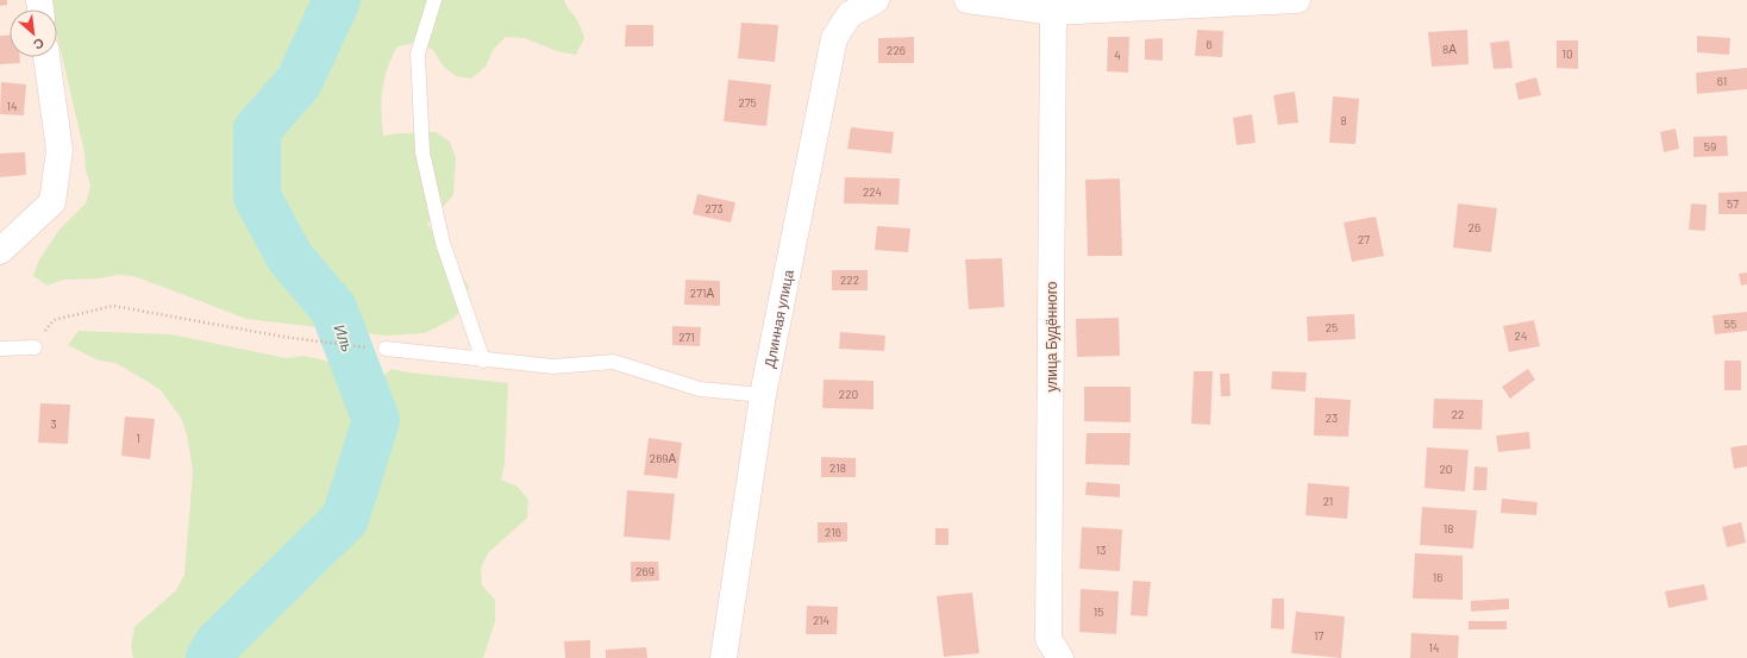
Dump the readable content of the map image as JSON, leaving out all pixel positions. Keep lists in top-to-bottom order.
{
  "streets": {
    "street": ["Длинная улица", "улица Будённого"]
  },
  "water": ["Иль"],
  "house_numbers": [
    "6",
    "8А",
    "226",
    "10",
    "4",
    "61",
    "275",
    "14",
    "8",
    "59",
    "224",
    "57",
    "273",
    "26",
    "27",
    "222",
    "271А",
    "55",
    "25",
    "24",
    "271",
    "220",
    "22",
    "23",
    "3",
    "1",
    "269А",
    "218",
    "20",
    "21",
    "18",
    "216",
    "13",
    "269",
    "16",
    "15",
    "214",
    "17",
    "14"
  ],
  "north": "bottom right"
}
